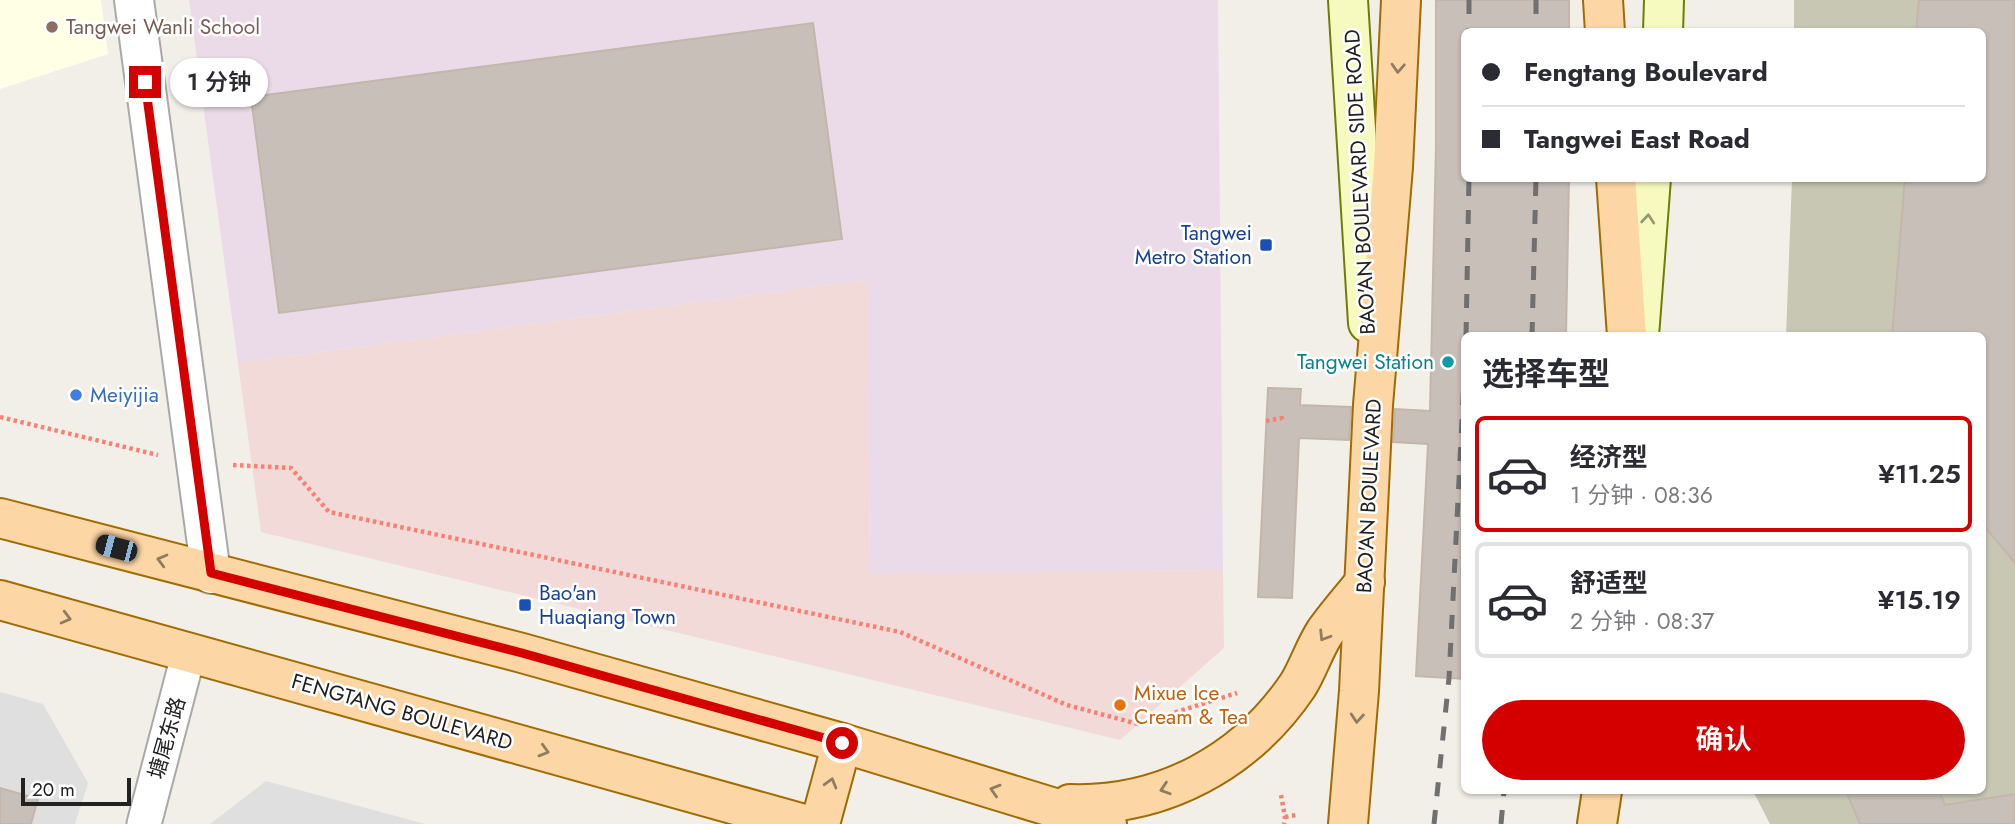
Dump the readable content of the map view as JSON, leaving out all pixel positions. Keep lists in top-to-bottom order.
{
  "streets": {
    "main road": ["BAO'AN BOULEVARD SIDE ROAD", "BAO'AN BOULEVARD", "FENGTANG BOULEVARD"],
    "street": ["塘尾东路"]
  },
  "crossings": [
    ["BAO'AN BOULEVARD SIDE ROAD", "BAO'AN BOULEVARD"],
    ["FENGTANG BOULEVARD", "塘尾东路"]
  ],
  "places": {
    "other": [
      "Tangwei Wanli School",
      "Tangwei Station",
      "Meiyijia",
      "Mixue Ice Cream & Tea"
    ],
    "transit": ["Tangwei Metro Station", "Bao'an Huaqiang Town"]
  },
  "scale_bar": "20 m",
  "page": {
    "banner": ["Fengtang Boulevard", "Tangwei East Road"],
    "bubble": "1 分钟",
    "heading": "选择车型",
    "list": [
      {
        "name": "经济型",
        "note": "1 分钟 · 08:36",
        "value": "¥11.25"
      },
      {
        "name": "舒适型",
        "note": "2 分钟 · 08:37",
        "value": "¥15.19"
      }
    ],
    "buttons": "确认",
    "scale": "20 m"
  }
}
